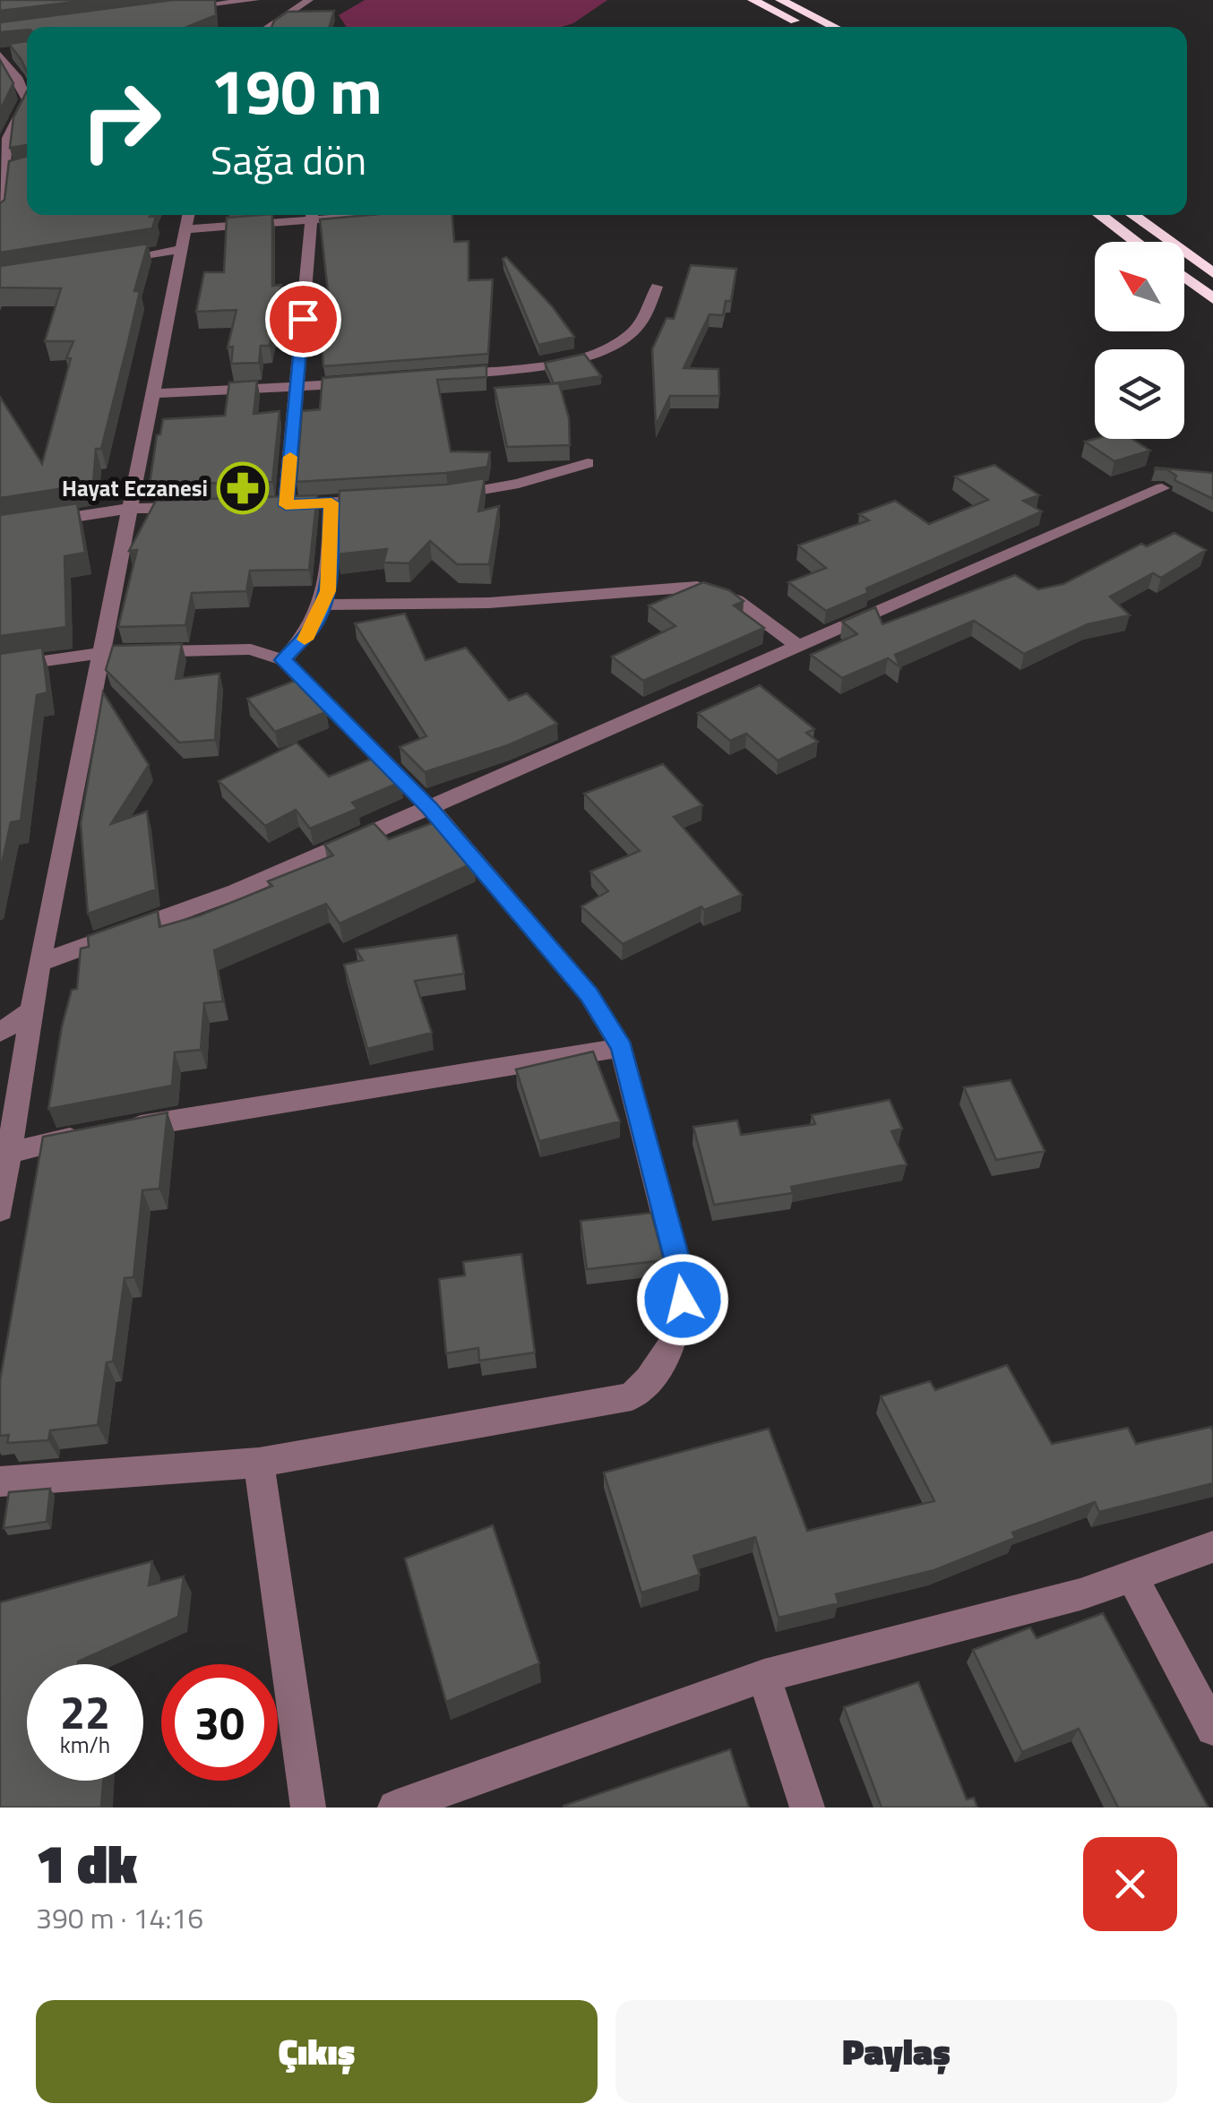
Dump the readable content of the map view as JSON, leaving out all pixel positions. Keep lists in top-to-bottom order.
{
  "places": {
    "pharmacy": ["Hayat Eczanesi"]
  },
  "north": "top left",
  "page": {
    "turn": ["190 m", "Sağa dön"],
    "speed": "22 km/h",
    "limit": "30",
    "heading": ["1 dk", "390 m · 14:16"],
    "buttons": ["Çıkış", "Paylaş"]
  }
}
